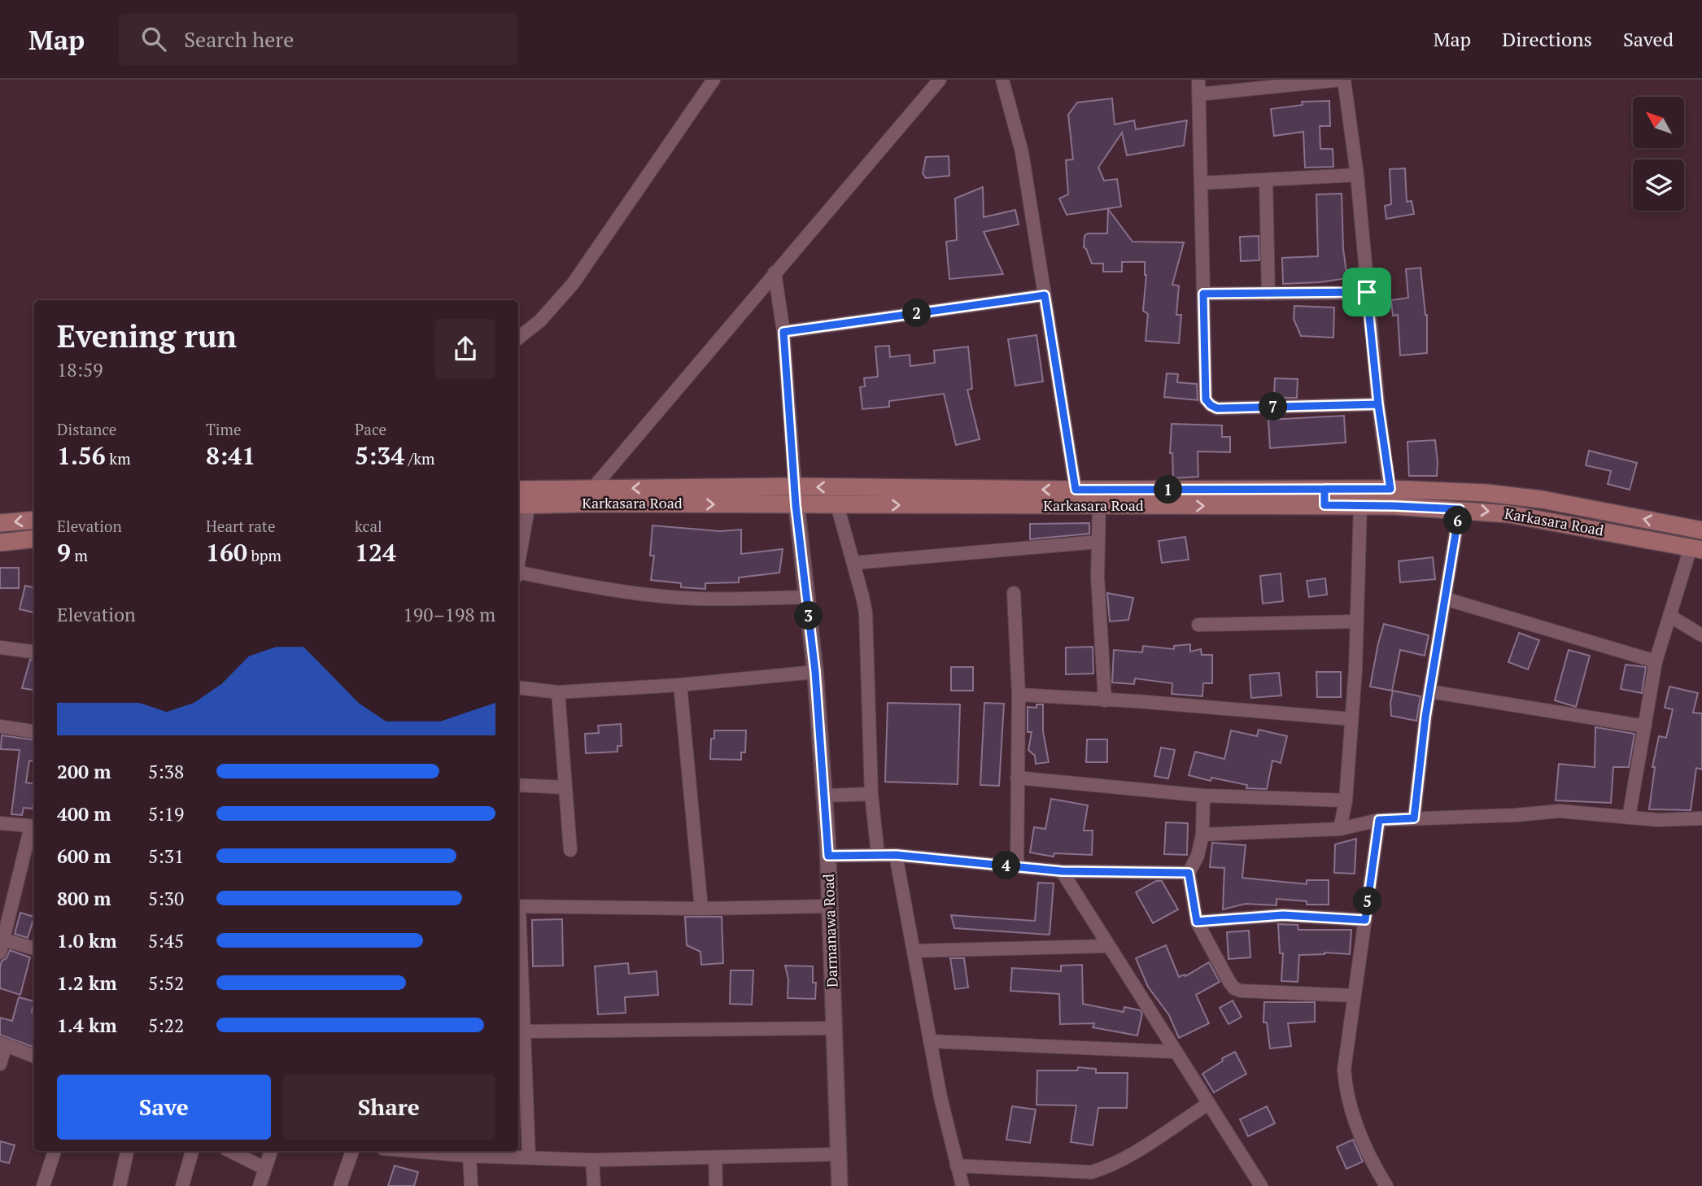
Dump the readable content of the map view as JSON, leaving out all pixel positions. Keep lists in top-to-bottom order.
{
  "streets": {
    "main road": ["Karkasara Road"],
    "street": ["Darmanawa Road"]
  },
  "crossings": [
    ["Karkasara Road", "Darmanawa Road"]
  ],
  "north": "top left",
  "page": {
    "header": "Map",
    "search": "Search here",
    "nav": ["Map", "Directions", "Saved"],
    "pins": [
      "2",
      "7",
      "1",
      "6",
      "3",
      "4",
      "5"
    ],
    "heading": ["Evening run", "18:59"],
    "stats": [
      ["Distance", "1.56 km"],
      ["Time", "8:41"],
      ["Pace", "5:34 /km"],
      ["Elevation", "9 m"],
      ["Heart rate", "160 bpm"],
      ["kcal", "124"]
    ],
    "chart": ["Elevation", "190–198 m"],
    "list": [
      {
        "name": "200 m",
        "note": "5:38"
      },
      {
        "name": "400 m",
        "note": "5:19"
      },
      {
        "name": "600 m",
        "note": "5:31"
      },
      {
        "name": "800 m",
        "note": "5:30"
      },
      {
        "name": "1.0 km",
        "note": "5:45"
      },
      {
        "name": "1.2 km",
        "note": "5:52"
      },
      {
        "name": "1.4 km",
        "note": "5:22"
      }
    ],
    "buttons": ["Save", "Share"]
  }
}
